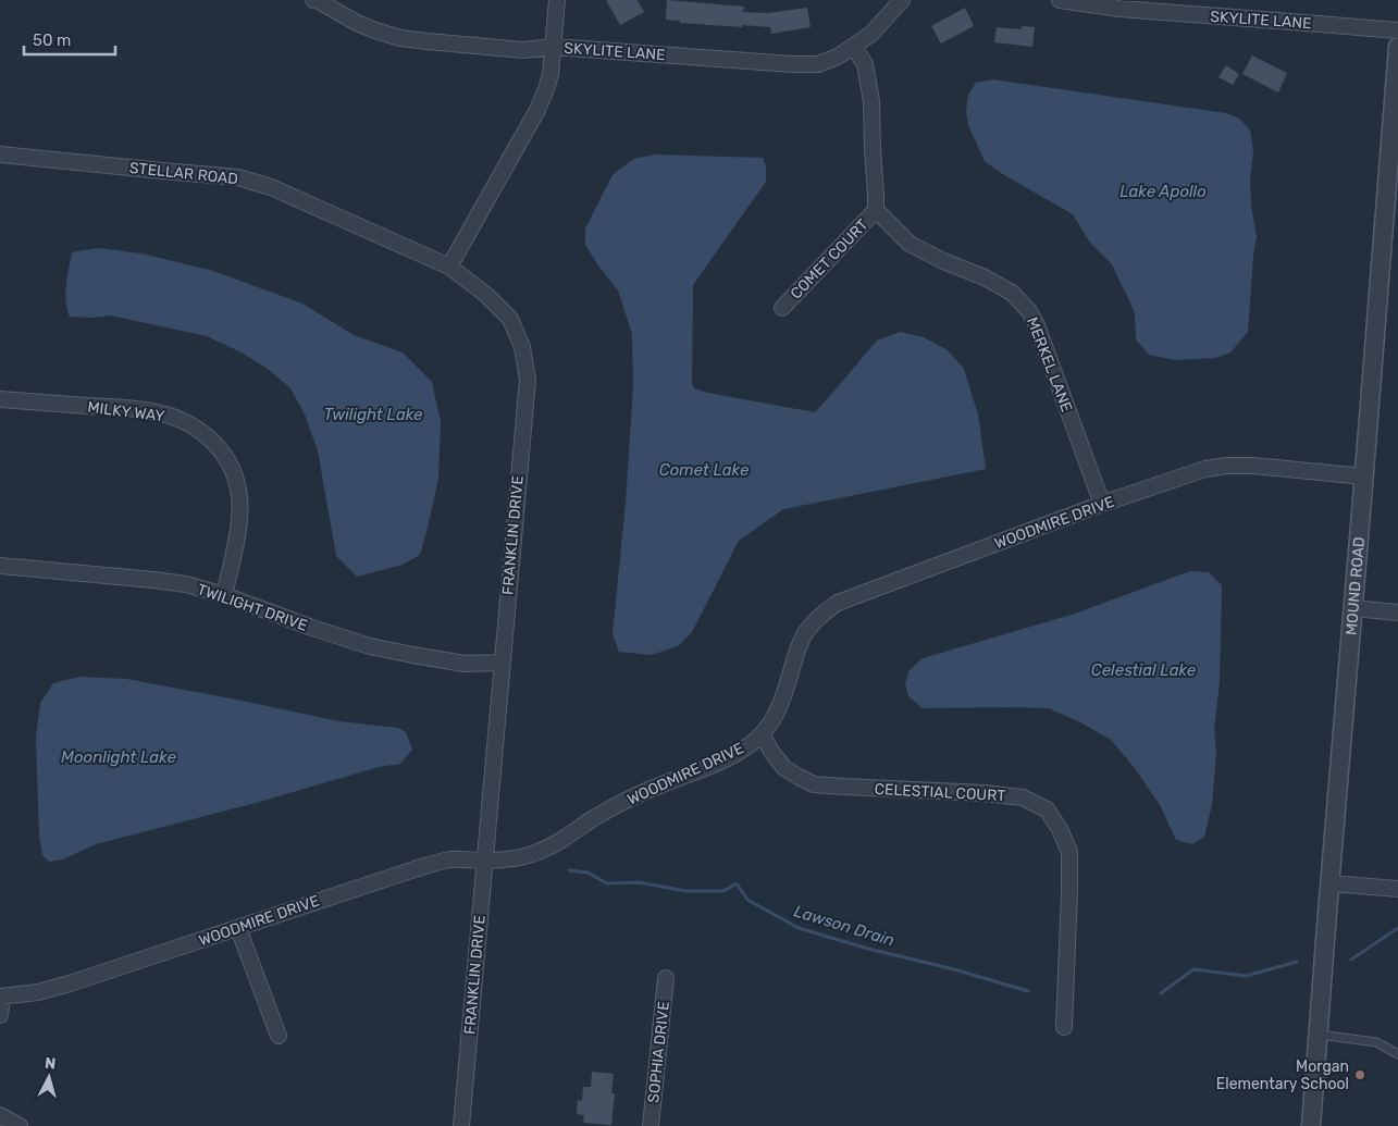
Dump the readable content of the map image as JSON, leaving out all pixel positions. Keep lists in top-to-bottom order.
{
  "streets": {
    "street": [
      "SKYLITE LANE",
      "STELLAR ROAD",
      "COMET COURT",
      "MERKEL LANE",
      "MILKY WAY",
      "WOODMIRE DRIVE",
      "FRANKLIN DRIVE",
      "MOUND ROAD",
      "TWILIGHT DRIVE",
      "CELESTIAL COURT",
      "SOPHIA DRIVE"
    ]
  },
  "crossings": [
    ["STELLAR ROAD", "FRANKLIN DRIVE"],
    ["COMET COURT", "MERKEL LANE"],
    ["MERKEL LANE", "WOODMIRE DRIVE"],
    ["MILKY WAY", "TWILIGHT DRIVE"],
    ["WOODMIRE DRIVE", "FRANKLIN DRIVE"],
    ["WOODMIRE DRIVE", "MOUND ROAD"],
    ["WOODMIRE DRIVE", "CELESTIAL COURT"],
    ["FRANKLIN DRIVE", "TWILIGHT DRIVE"]
  ],
  "water": [
    "Lake Apollo",
    "Twilight Lake",
    "Comet Lake",
    "Celestial Lake",
    "Moonlight Lake",
    "Lawson Drain"
  ],
  "places": ["Morgan Elementary School"],
  "scale_bar": "50 m",
  "north": "top"
}
